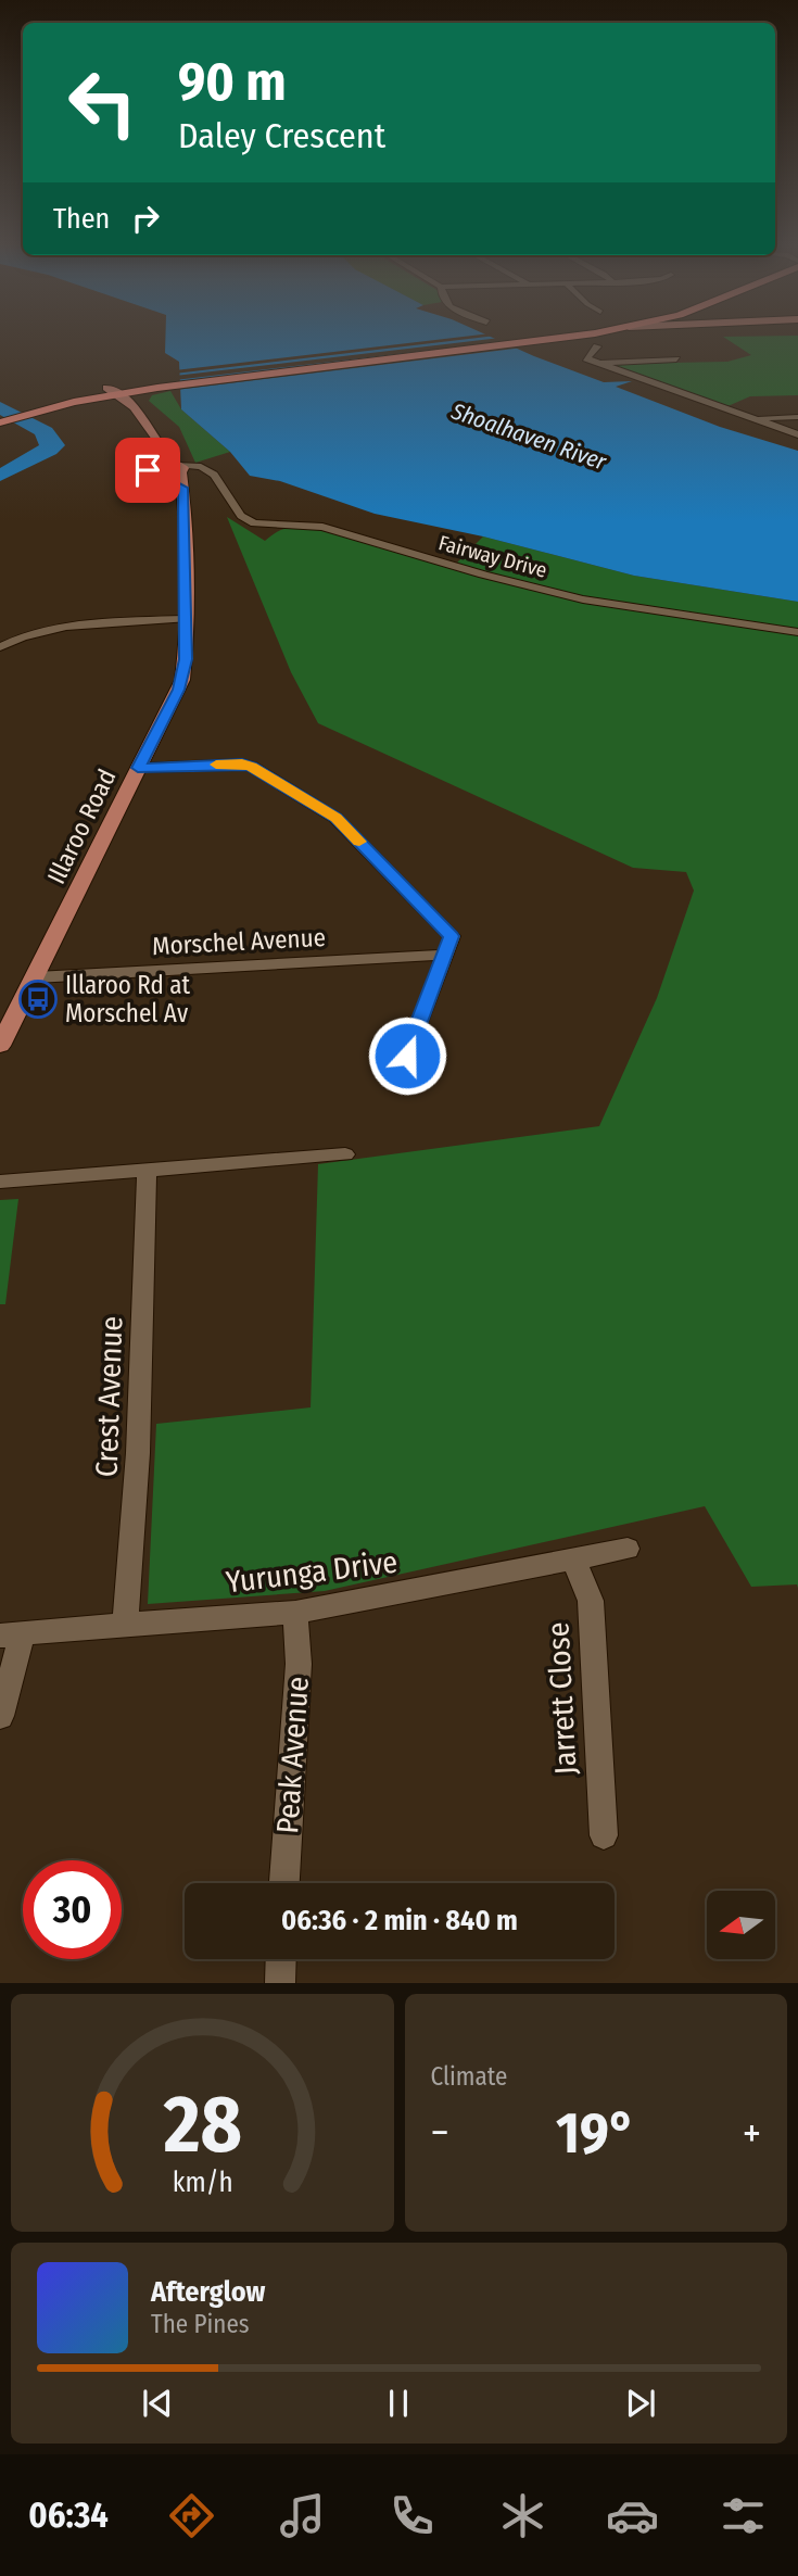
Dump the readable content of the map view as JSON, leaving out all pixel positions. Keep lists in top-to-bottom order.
{
  "streets": {
    "main road": ["Illaroo Road"],
    "street": [
      "Fairway Drive",
      "Morschel Avenue",
      "Crest Avenue",
      "Yurunga Drive",
      "Jarrett Close",
      "Peak Avenue"
    ]
  },
  "crossings": [
    ["Fairway Drive", "Illaroo Road"],
    ["Illaroo Road", "Morschel Avenue"],
    ["Crest Avenue", "Yurunga Drive"],
    ["Yurunga Drive", "Jarrett Close"],
    ["Yurunga Drive", "Peak Avenue"]
  ],
  "water": ["Shoalhaven River"],
  "places": {
    "bus stop": ["Illaroo Rd at Morschel Av"]
  },
  "north": "left",
  "page": {
    "turn": ["90 m", "Daley Crescent"],
    "then": "Then",
    "limit": "30",
    "trip": "06:36 · 2 min · 840 m",
    "tile": "Climate",
    "heat": ["−", "19°", "+"],
    "song": ["Afterglow", "The Pines"],
    "tabs": "06:34",
    "gauge": ["28", "km/h"]
  }
}
